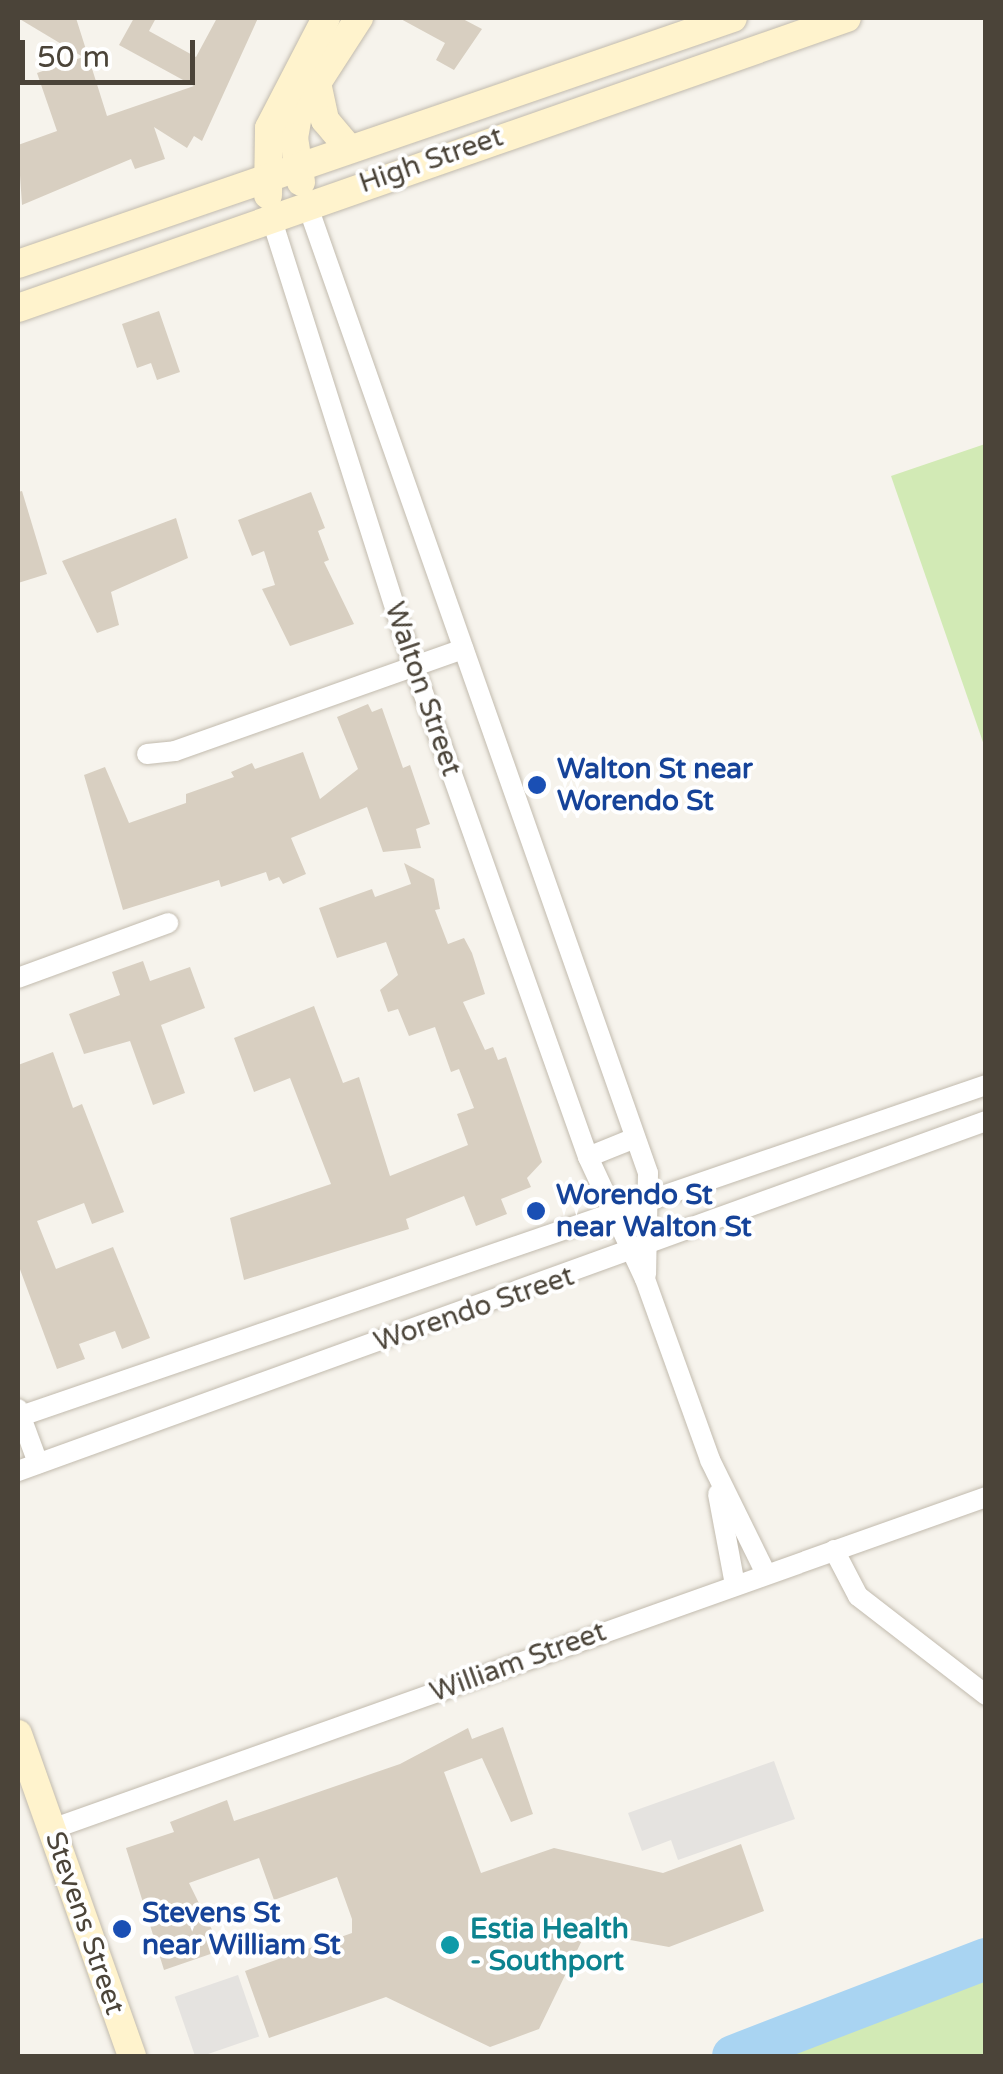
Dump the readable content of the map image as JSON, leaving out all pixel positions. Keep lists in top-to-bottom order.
{
  "streets": {
    "main road": ["High Street", "Stevens Street"],
    "street": ["Walton Street", "Worendo Street", "William Street"]
  },
  "crossings": [
    ["High Street", "Walton Street"],
    ["Walton Street", "Worendo Street"],
    ["Walton Street", "William Street"],
    ["William Street", "Stevens Street"]
  ],
  "places": [
    "Walton St near Worendo St",
    "Worendo St near Walton St",
    "Stevens St near William St",
    "Estia Health - Southport"
  ],
  "scale_bar": "50 m"
}
